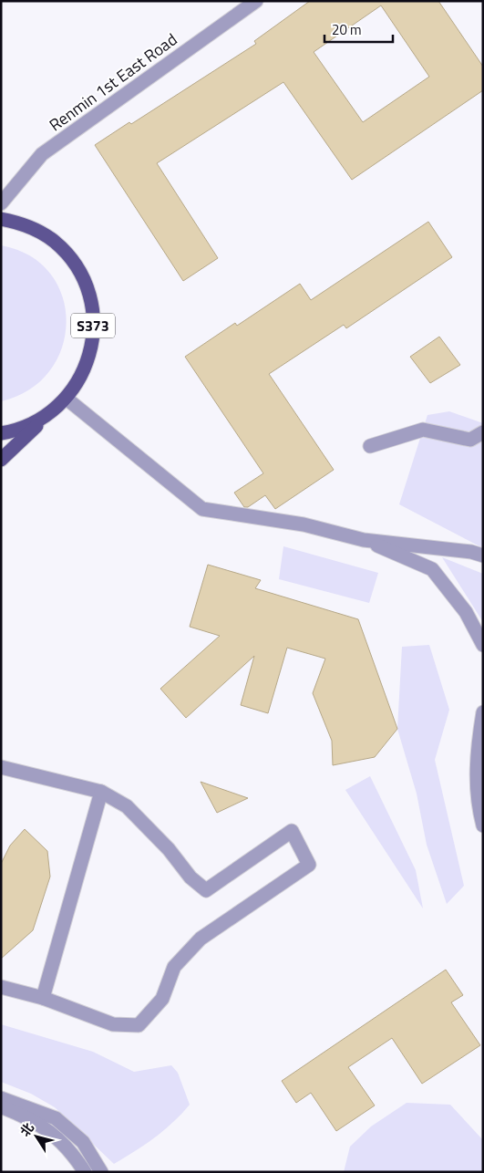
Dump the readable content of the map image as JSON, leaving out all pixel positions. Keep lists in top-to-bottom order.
{
  "streets": {
    "main road": ["S373"],
    "street": ["Renmin 1st East Road"]
  },
  "scale_bar": "20 m",
  "north": "top left"
}
